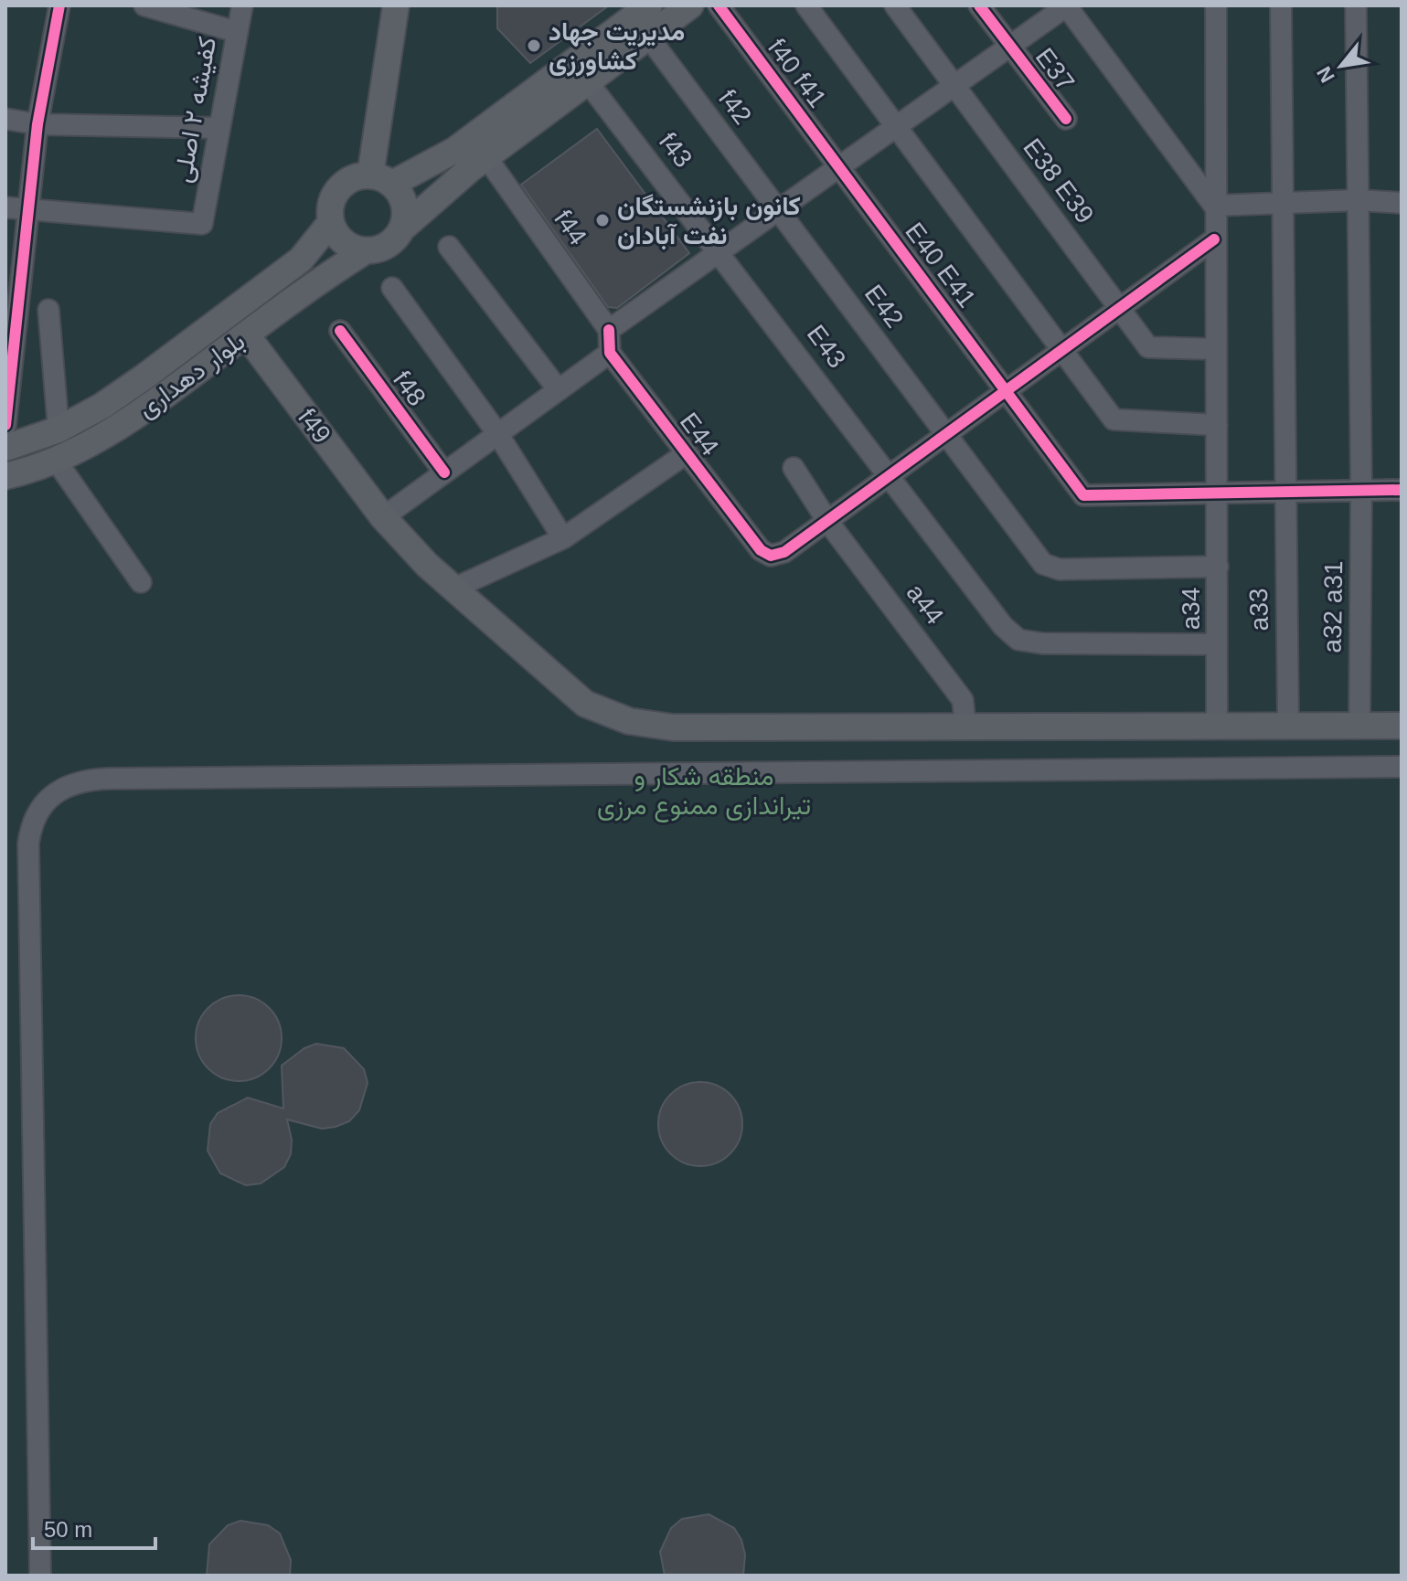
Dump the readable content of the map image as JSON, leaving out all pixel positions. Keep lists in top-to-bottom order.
{
  "streets": {
    "main road": ["بلوار دهداری", "f49"],
    "street": [
      "E37",
      "f40 f41",
      "f42",
      "کفیشه ۲ اصلی",
      "f43",
      "E38 E39",
      "f44",
      "E40 E41",
      "E42",
      "E43",
      "f48",
      "E44",
      "a44",
      "a32 a31",
      "a34",
      "a33"
    ]
  },
  "crossings": [
    ["f40 f41", "E40 E41"],
    ["f42", "E42"],
    ["f43", "E43"],
    ["E38 E39", "a34"],
    ["E40 E41", "a34"],
    ["E42", "a34"],
    ["E43", "a34"],
    ["بلوار دهداری", "f49"],
    ["f49", "a44"],
    ["f49", "a32 a31"],
    ["f49", "a34"],
    ["f49", "a33"],
    ["E44", "a44"]
  ],
  "parks": ["منطقه شکار و تیراندازی ممنوع مرزی"],
  "places": ["مدیریت جهاد کشاورزی", "کانون بازنشستگان نفت آبادان"],
  "scale_bar": "50 m",
  "north": "bottom left"
}
